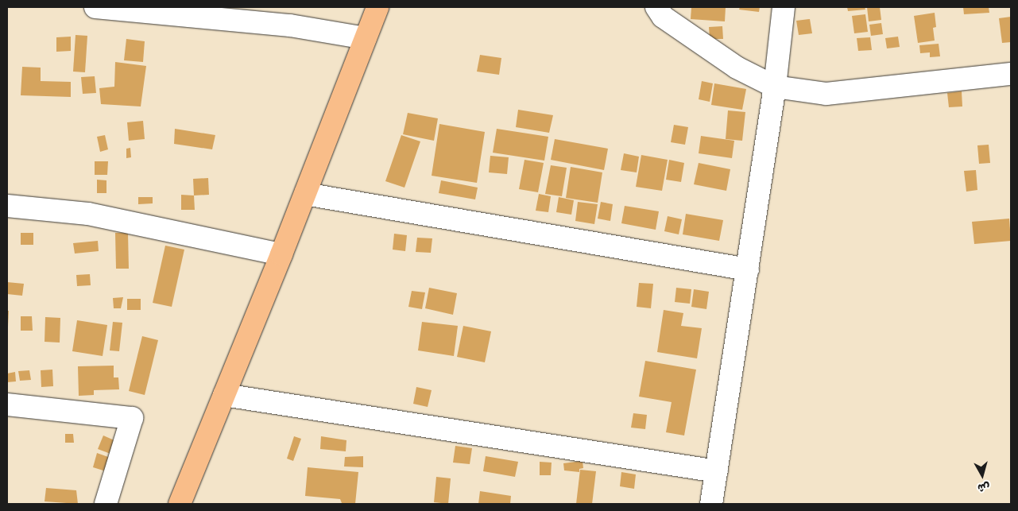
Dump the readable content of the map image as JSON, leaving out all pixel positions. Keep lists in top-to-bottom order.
{
  "north": "bottom"
}
